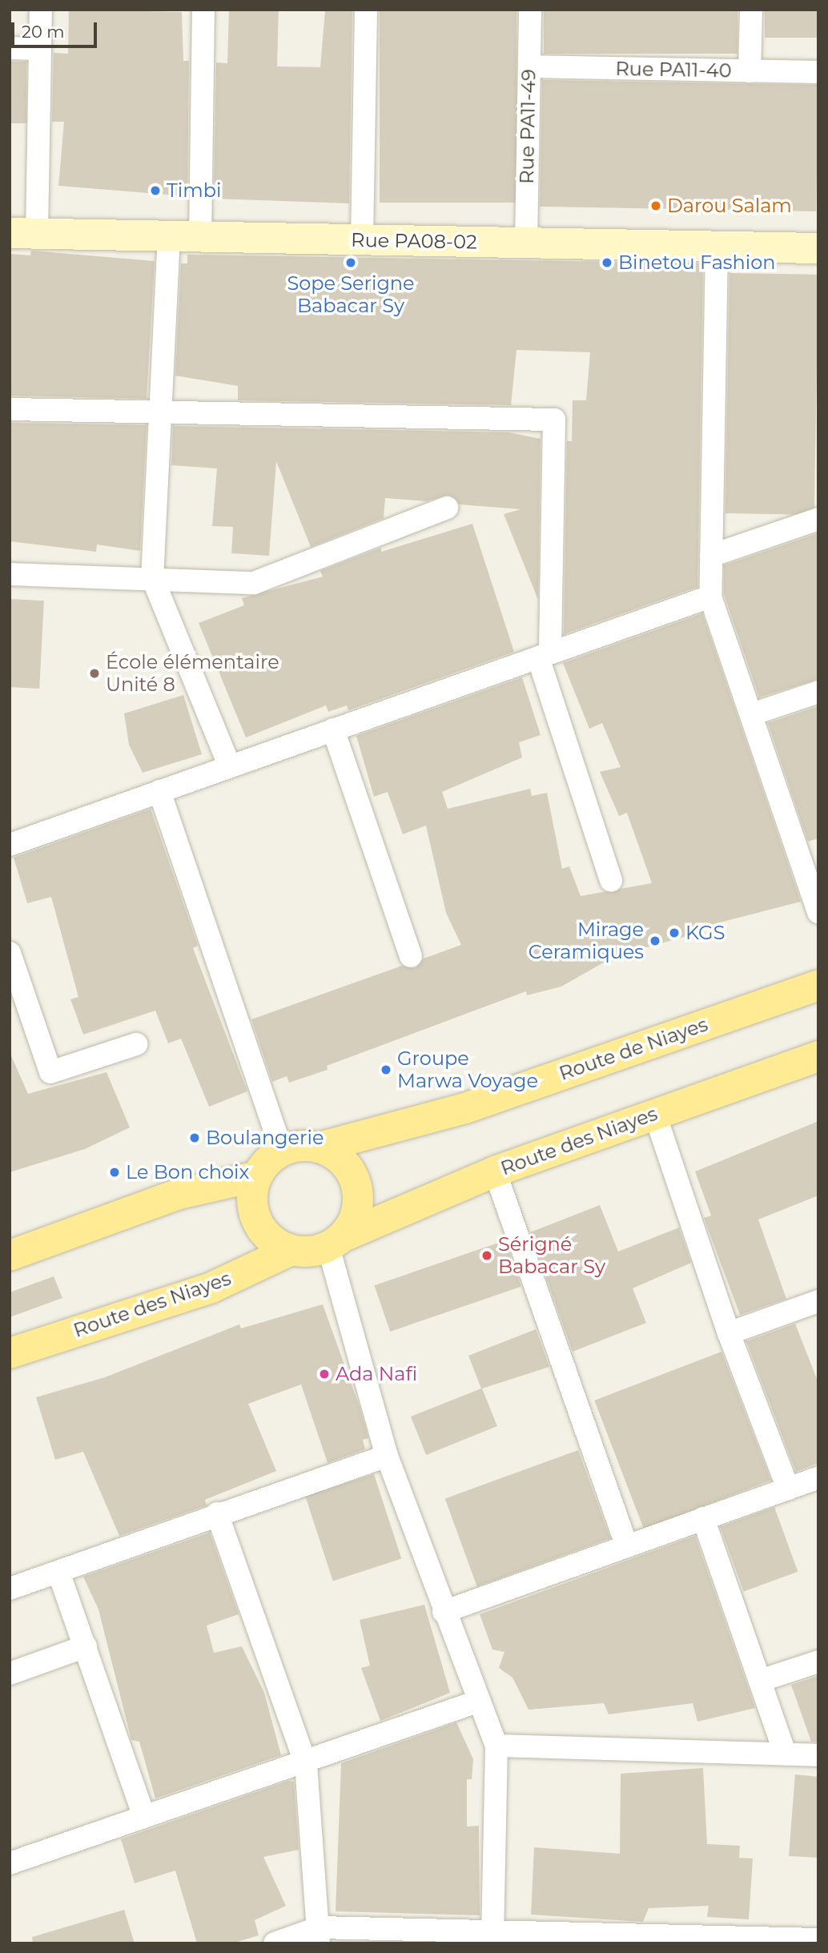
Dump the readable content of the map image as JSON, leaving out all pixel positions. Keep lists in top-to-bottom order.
{
  "streets": {
    "main road": ["Route de Niayes", "Route des Niayes"],
    "street": ["Rue PA11-40", "Rue PA11-49", "Rue PA08-02"]
  },
  "crossings": [
    ["Rue PA11-40", "Rue PA11-49"],
    ["Rue PA11-49", "Rue PA08-02"],
    ["Route de Niayes", "Route des Niayes"]
  ],
  "places": [
    "Timbi",
    "Darou Salam",
    "Sope Serigne Babacar Sy",
    "Binetou Fashion",
    "École élémentaire Unité 8",
    "KGS",
    "Mirage Ceramiques",
    "Groupe Marwa Voyage",
    "Boulangerie",
    "Le Bon choix",
    "Sérigné Babacar Sy",
    "Ada Nafi"
  ],
  "scale_bar": "20 m"
}
